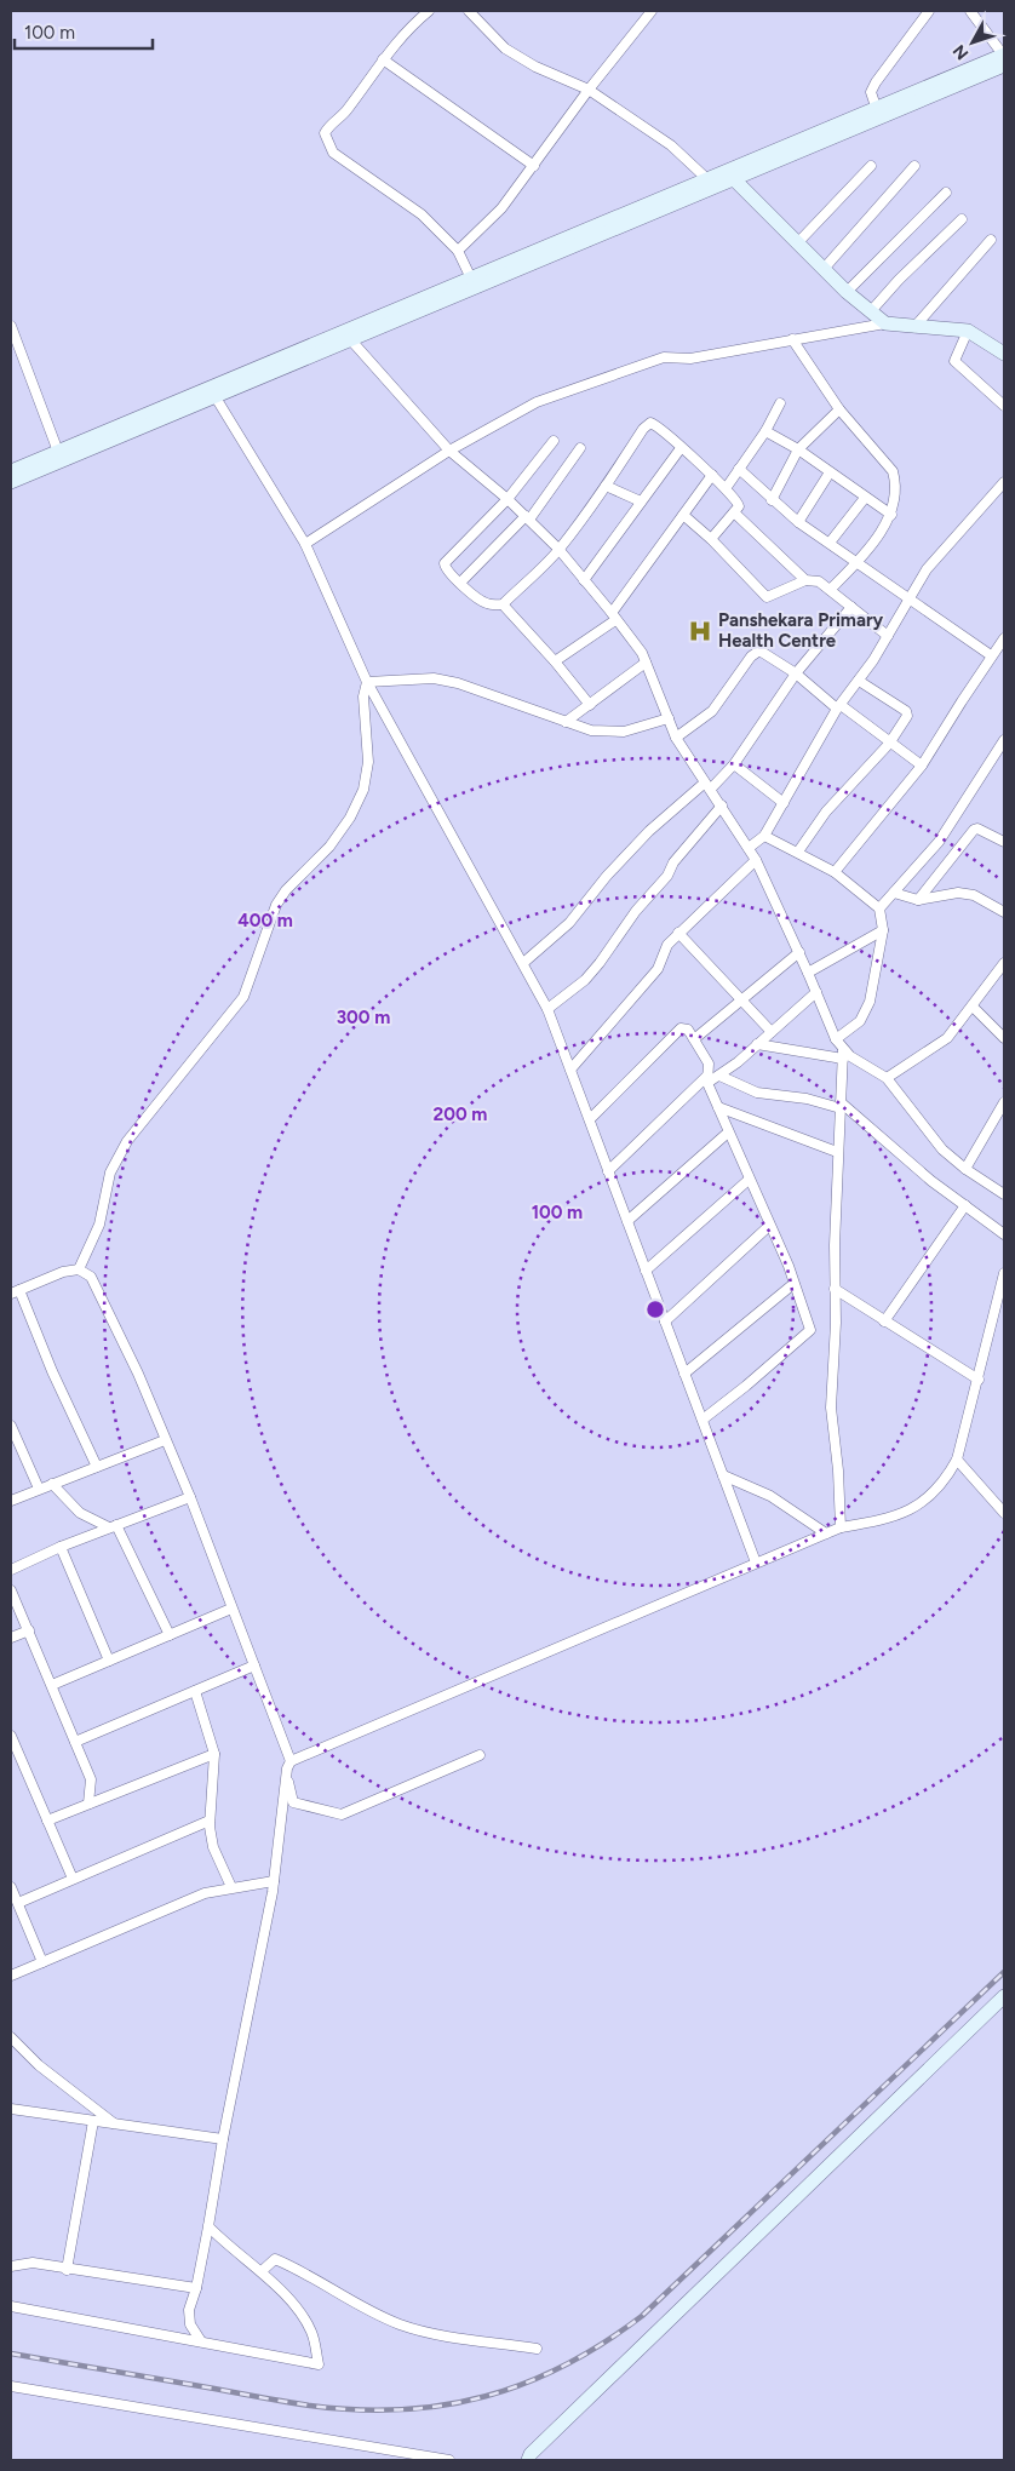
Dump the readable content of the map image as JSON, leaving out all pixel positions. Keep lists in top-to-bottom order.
{
  "places": {
    "hospital": ["Panshekara Primary Health Centre"]
  },
  "scale_bar": "100 m",
  "north": "bottom left",
  "rings": [
    "400 m",
    "300 m",
    "200 m",
    "100 m"
  ]
}
